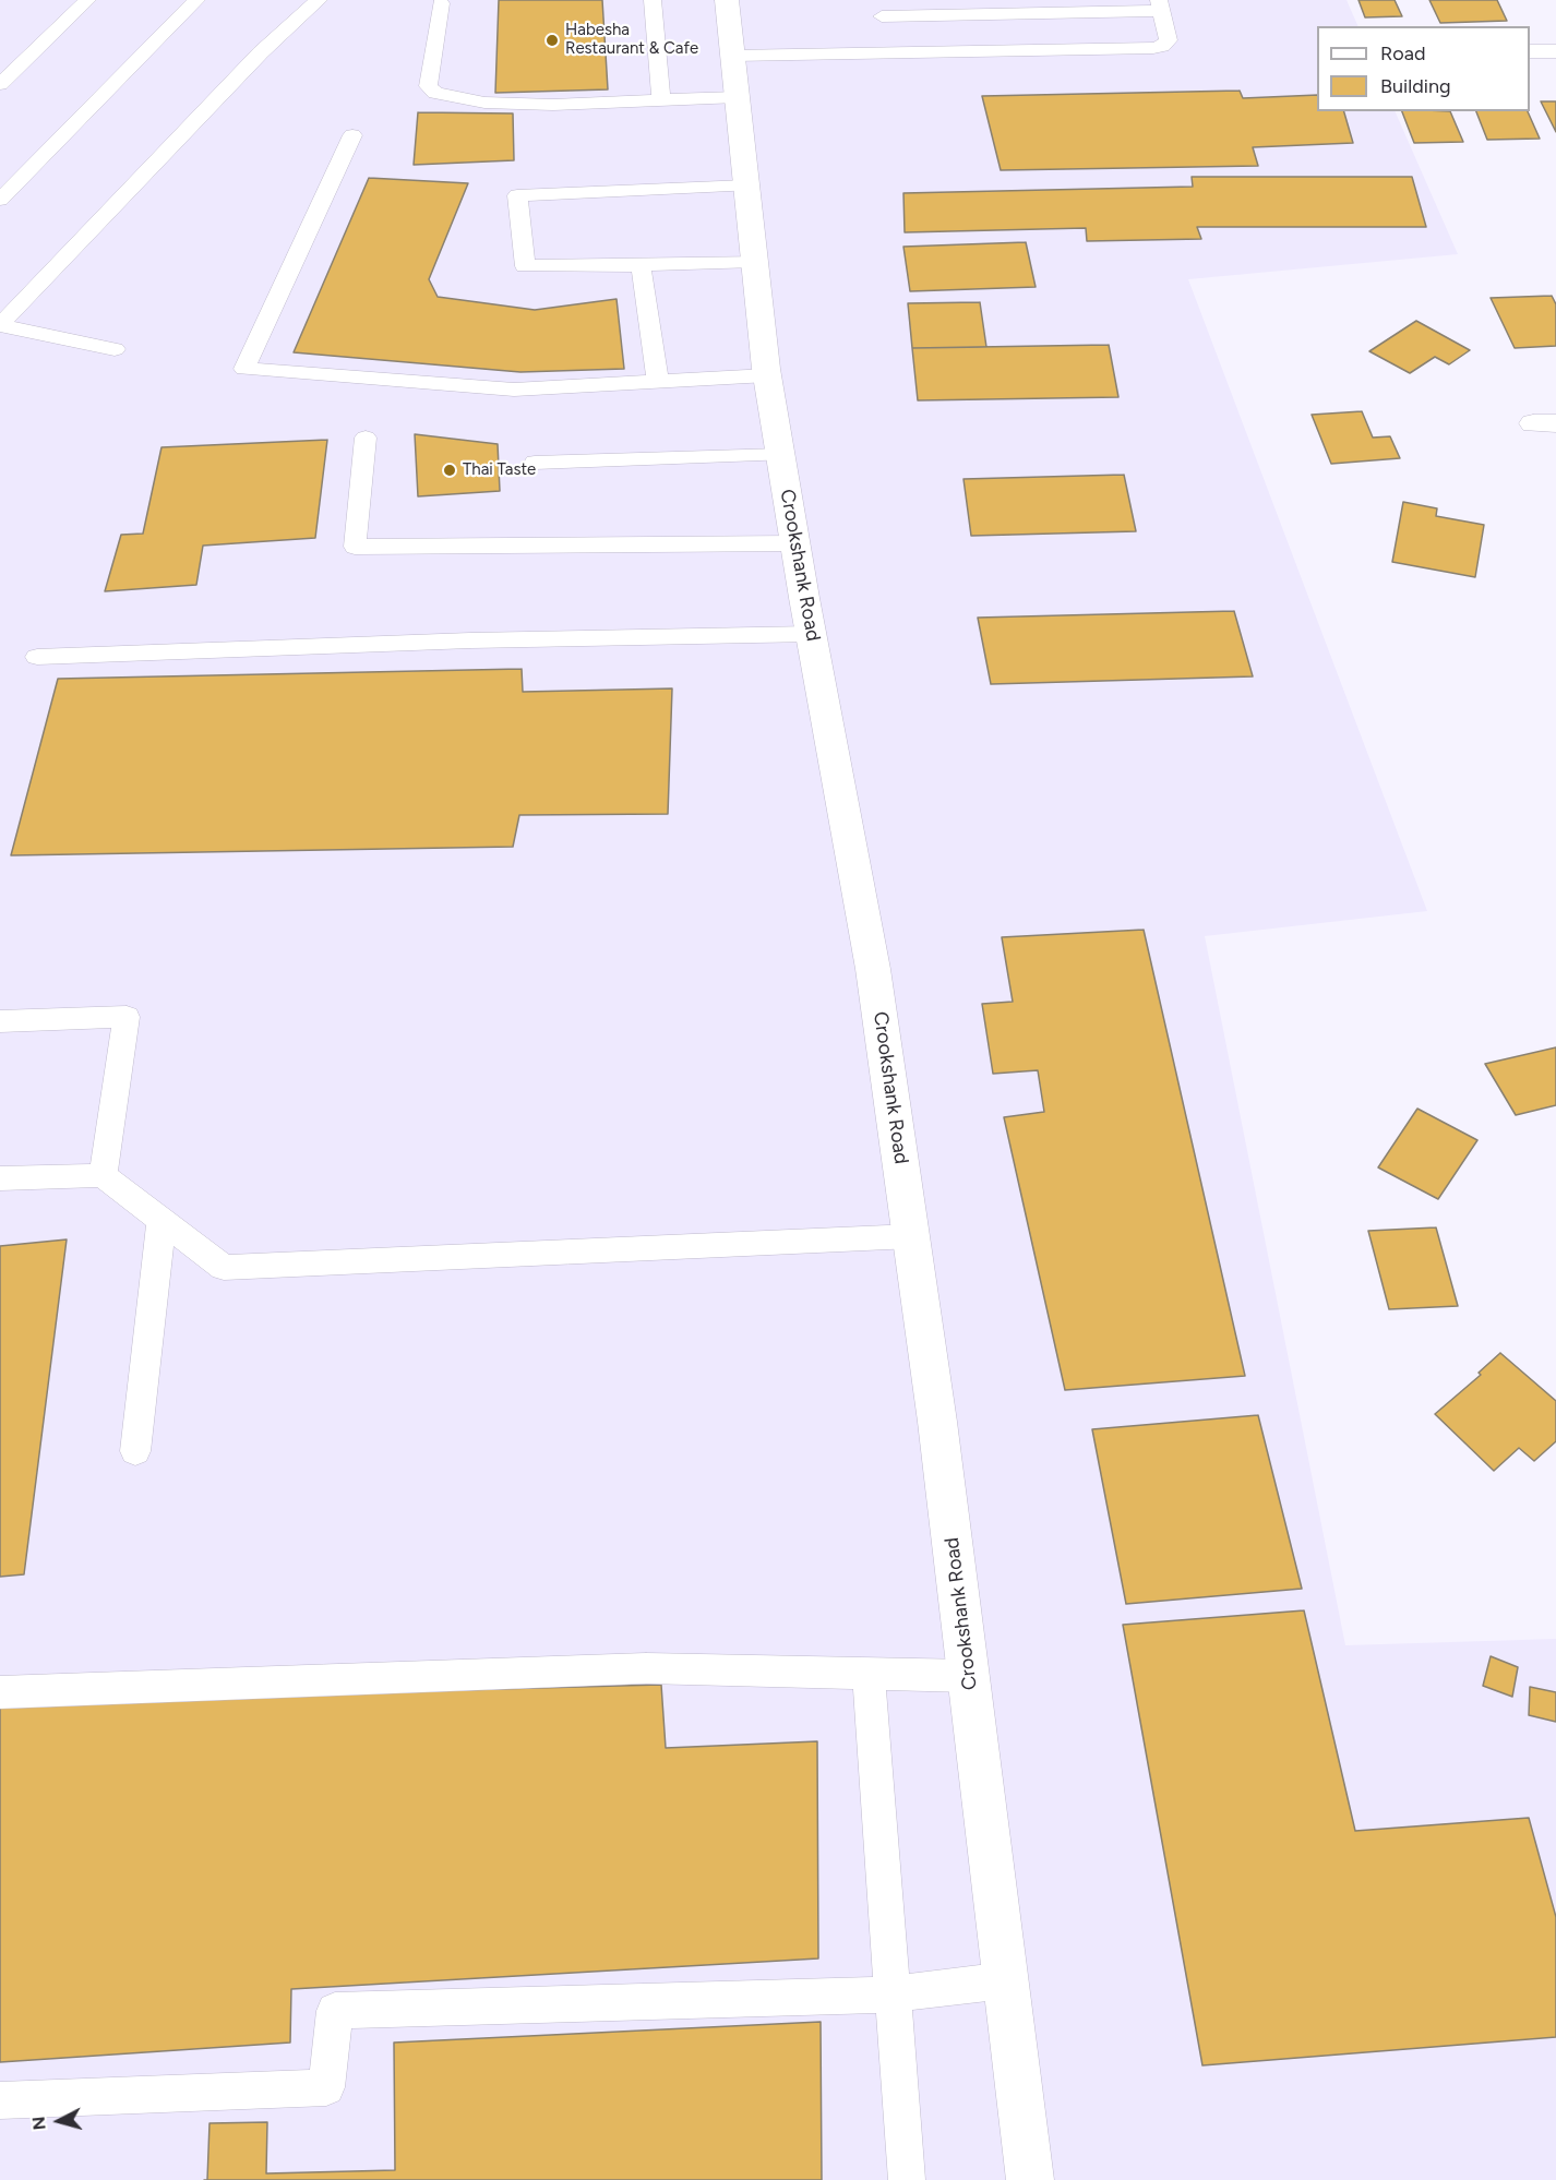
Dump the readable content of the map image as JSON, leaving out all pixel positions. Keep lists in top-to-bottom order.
{
  "streets": {
    "street": ["Crookshank Road"]
  },
  "places": ["Habesha Restaurant & Cafe", "Thai Taste"],
  "legend": ["Road", "Building"],
  "north": "left"
}
